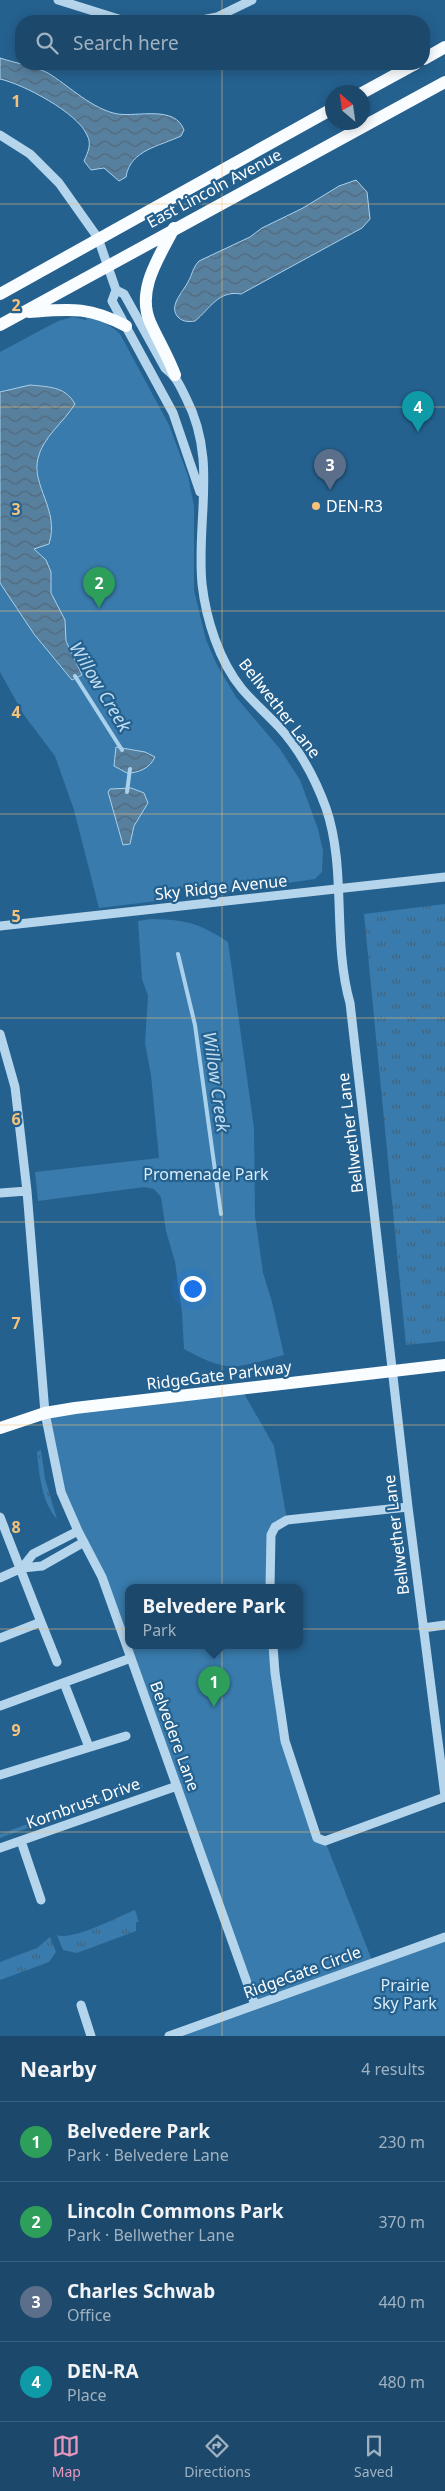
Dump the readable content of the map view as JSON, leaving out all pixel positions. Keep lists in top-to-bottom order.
{
  "streets": {
    "main road": ["East Lincoln Avenue", "RidgeGate Parkway"],
    "street": [
      "Bellwether Lane",
      "Sky Ridge Avenue",
      "Belvedere Lane",
      "Kornbrust Drive",
      "RidgeGate Circle"
    ]
  },
  "crossings": [
    ["Bellwether Lane", "Sky Ridge Avenue"],
    ["Bellwether Lane", "RidgeGate Parkway"],
    ["RidgeGate Parkway", "Belvedere Lane"],
    ["Belvedere Lane", "Kornbrust Drive"],
    ["Belvedere Lane", "RidgeGate Circle"]
  ],
  "water": ["Willow Creek"],
  "parks": ["Promenade Park", "Prairie Sky Park"],
  "places": ["DEN-R3"],
  "north": "top left",
  "page": {
    "search": "Search here",
    "pins": [
      "4",
      "3",
      "2",
      "1"
    ],
    "popup": ["Belvedere Park", "Park"],
    "heading": ["Nearby", "4 results"],
    "list": [
      {
        "mark": "1",
        "name": "Belvedere Park",
        "note": "Park · Belvedere Lane",
        "value": "230 m"
      },
      {
        "mark": "2",
        "name": "Lincoln Commons Park",
        "note": "Park · Bellwether Lane",
        "value": "370 m"
      },
      {
        "mark": "3",
        "name": "Charles Schwab",
        "note": "Office",
        "value": "440 m"
      },
      {
        "mark": "4",
        "name": "DEN-RA",
        "note": "Place",
        "value": "480 m"
      }
    ],
    "nav": ["Map", "Directions", "Saved"]
  },
  "grid": {
    "rows": [
      "1",
      "2",
      "3",
      "4",
      "5",
      "6",
      "7",
      "8",
      "9"
    ]
  }
}
